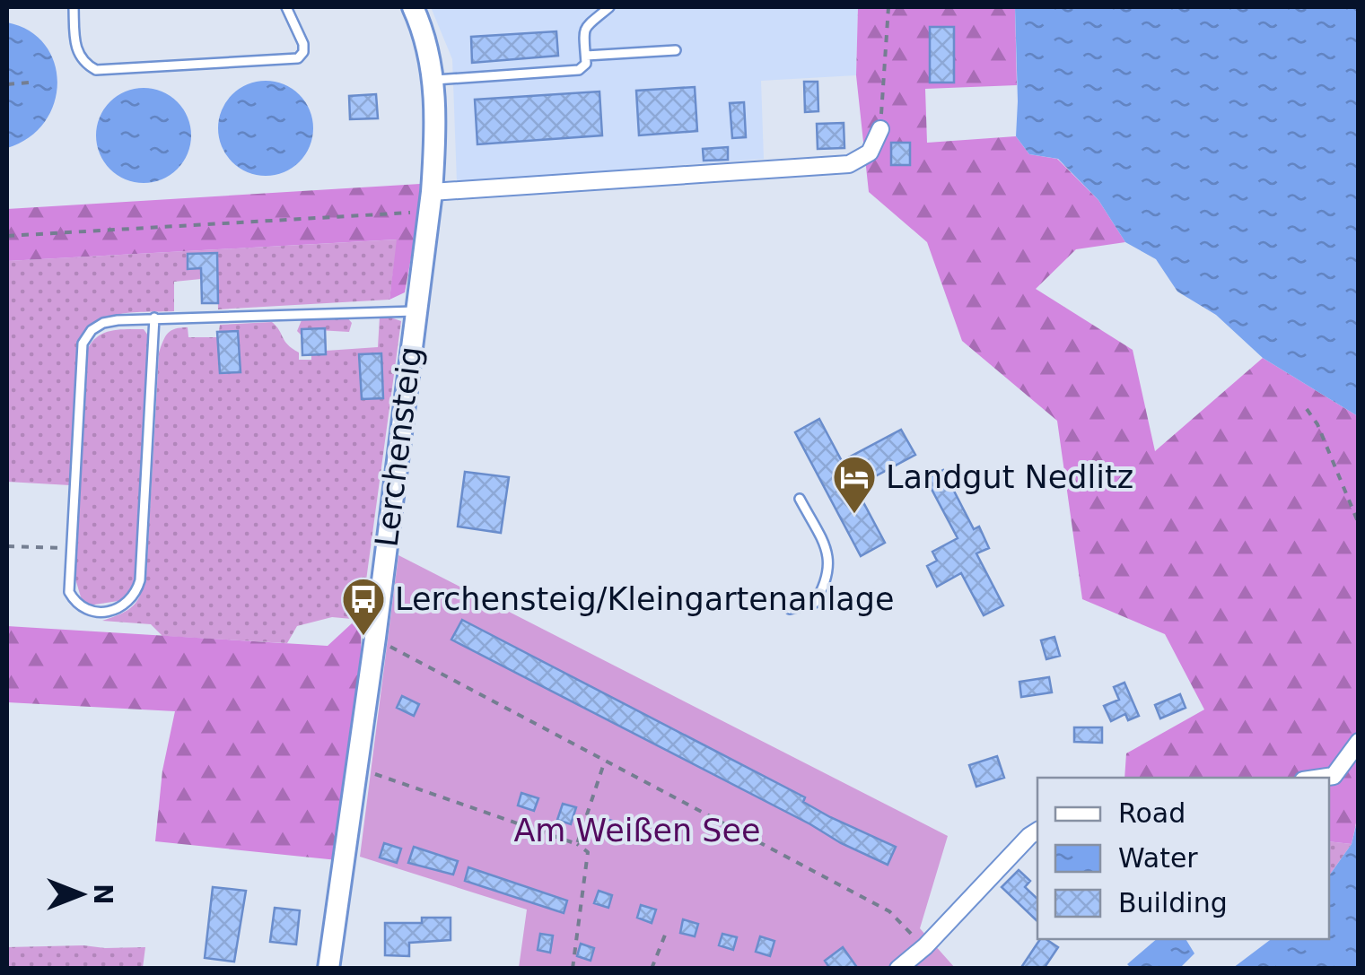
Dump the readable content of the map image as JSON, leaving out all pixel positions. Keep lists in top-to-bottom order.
{
  "streets": {
    "street": ["Lerchensteig"]
  },
  "parks": ["Am Weißen See"],
  "places": {
    "hotel": ["Landgut Nedlitz"],
    "bus stop": ["Lerchensteig/Kleingartenanlage"]
  },
  "legend": ["Road", "Water", "Building"],
  "north": "right"
}
